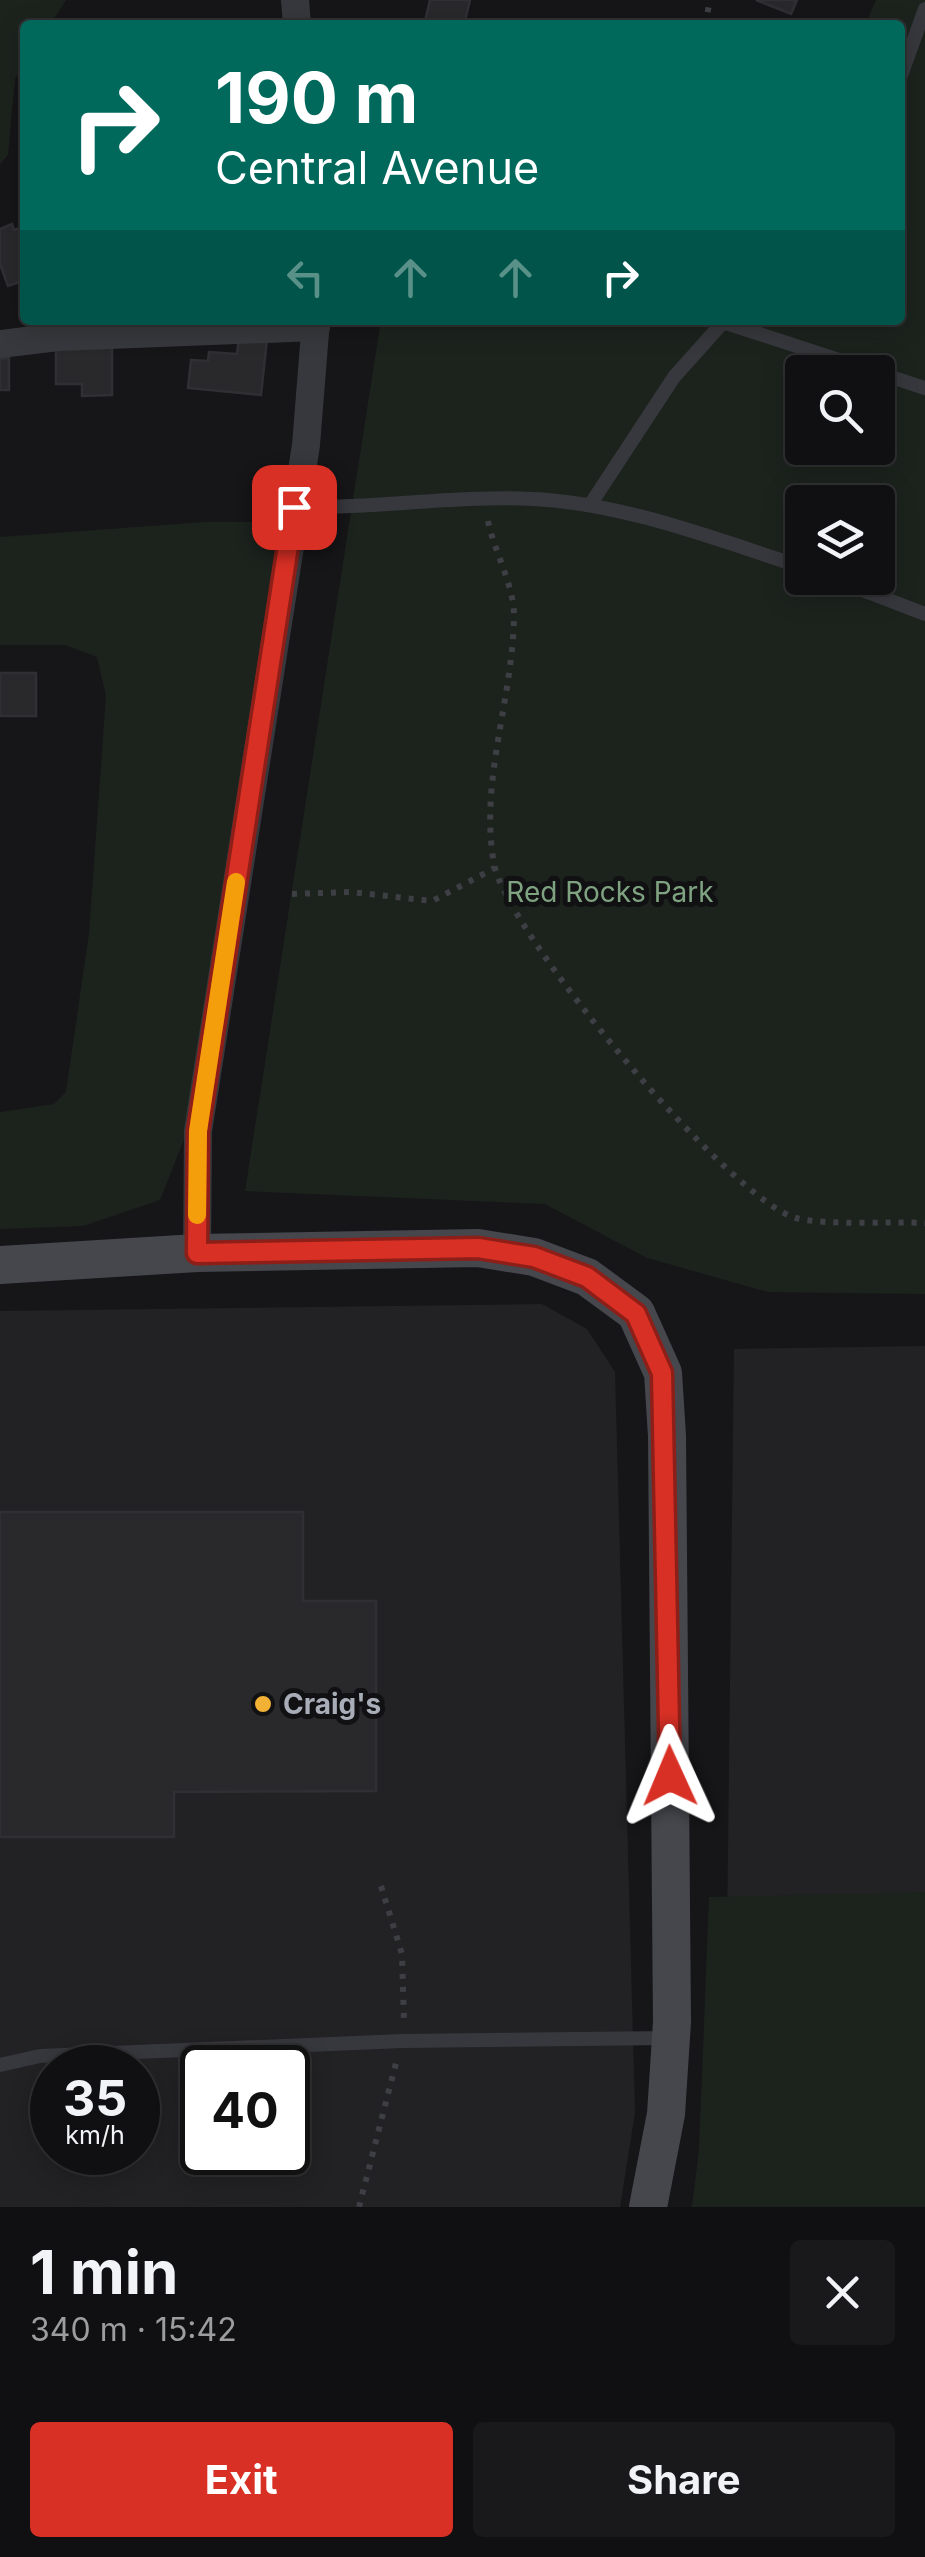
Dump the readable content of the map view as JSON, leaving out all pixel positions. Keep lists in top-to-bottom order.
{
  "parks": ["Red Rocks Park"],
  "places": ["Craig's"],
  "page": {
    "turn": ["190 m", "Central Avenue"],
    "speed": "35 km/h",
    "limit": "40",
    "heading": ["1 min", "340 m · 15:42"],
    "buttons": ["Exit", "Share"]
  }
}
